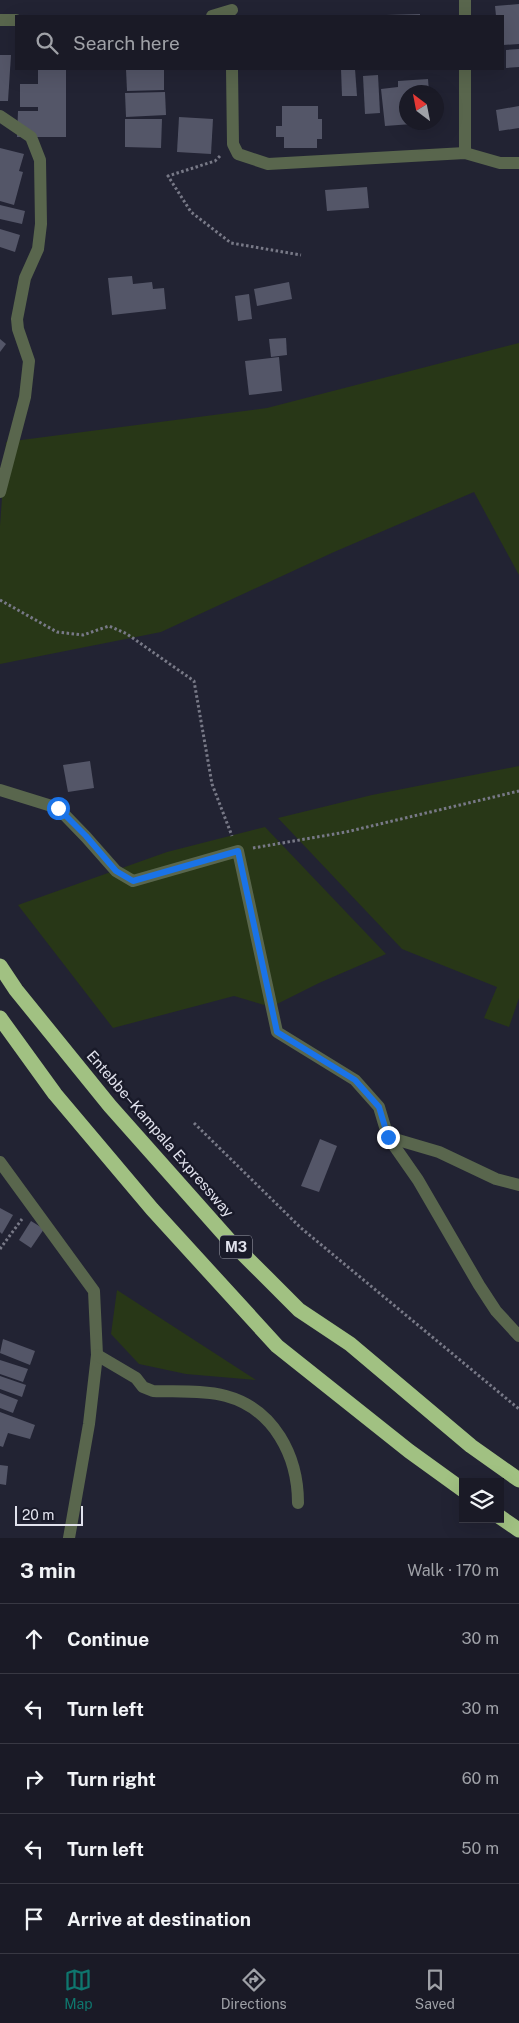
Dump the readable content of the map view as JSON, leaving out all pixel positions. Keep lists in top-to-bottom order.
{
  "streets": {
    "highway": ["Entebbe–Kampala Expressway", "M3"]
  },
  "scale_bar": "20 m",
  "north": "top left",
  "page": {
    "search": "Search here",
    "scale": "20 m",
    "heading": ["3 min", "Walk · 170 m"],
    "list": [
      ["Continue", "30 m"],
      ["Turn left", "30 m"],
      ["Turn right", "60 m"],
      ["Turn left", "50 m"],
      "Arrive at destination"
    ],
    "nav": ["Map", "Directions", "Saved"]
  }
}
